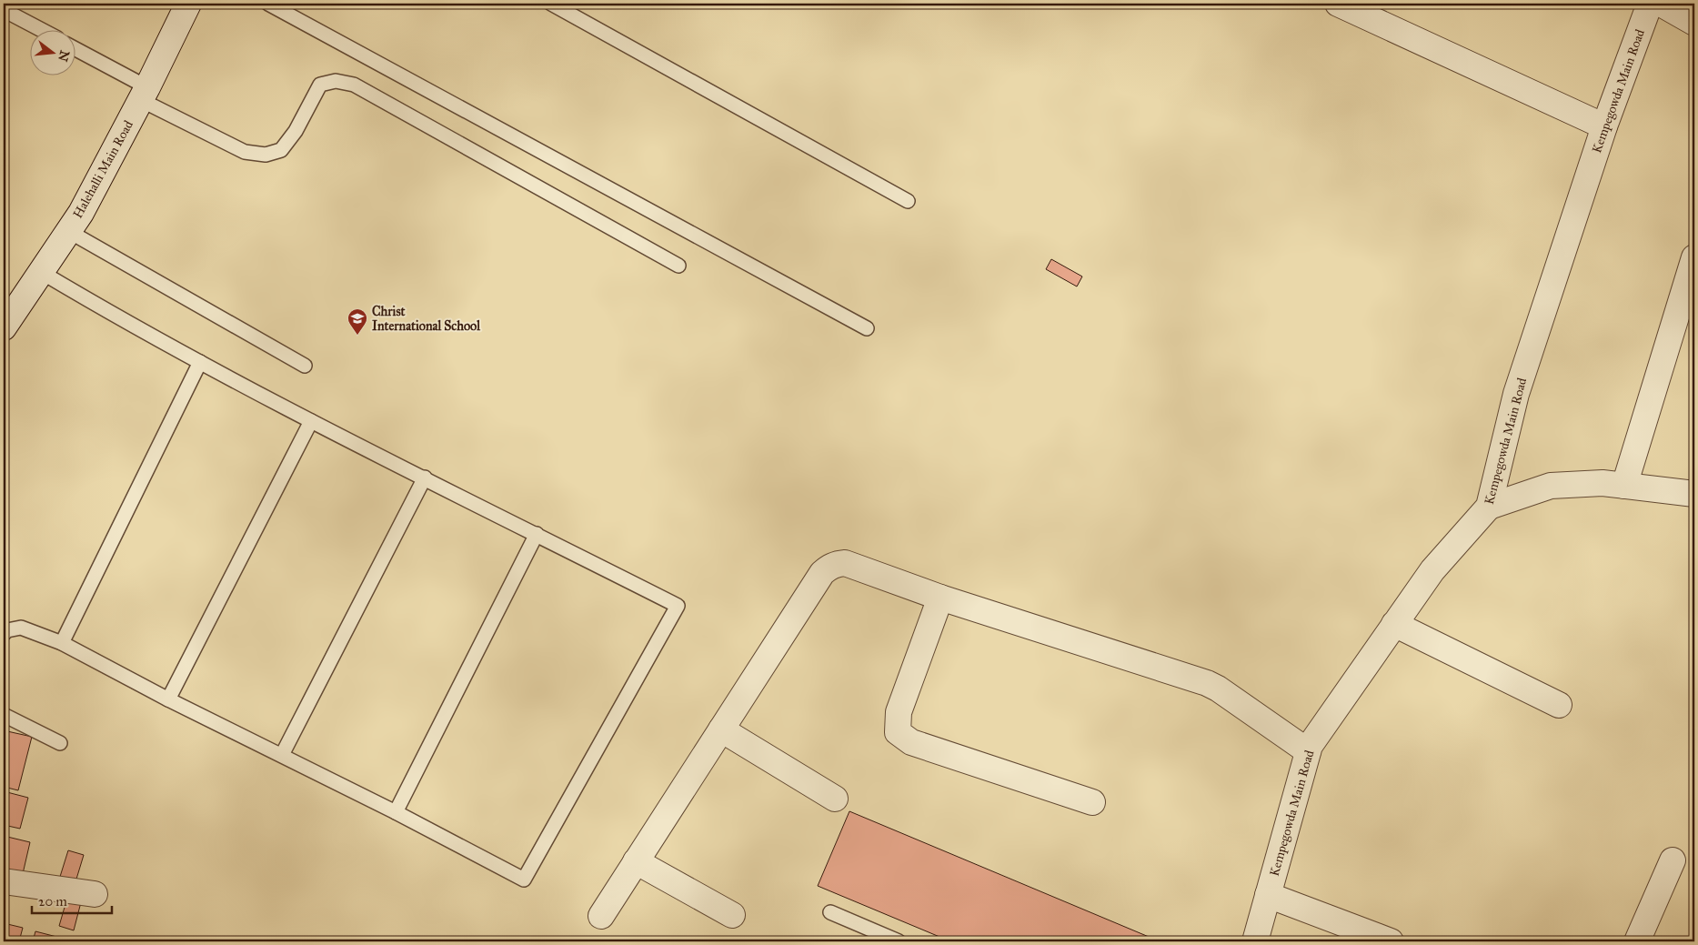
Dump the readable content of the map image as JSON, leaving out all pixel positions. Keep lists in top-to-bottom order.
{
  "streets": {
    "street": ["Kempegowda Main Road", "Halehalli Main Road"]
  },
  "places": {
    "school or university": ["Christ International School"]
  },
  "scale_bar": "20 m",
  "north": "right"
}
